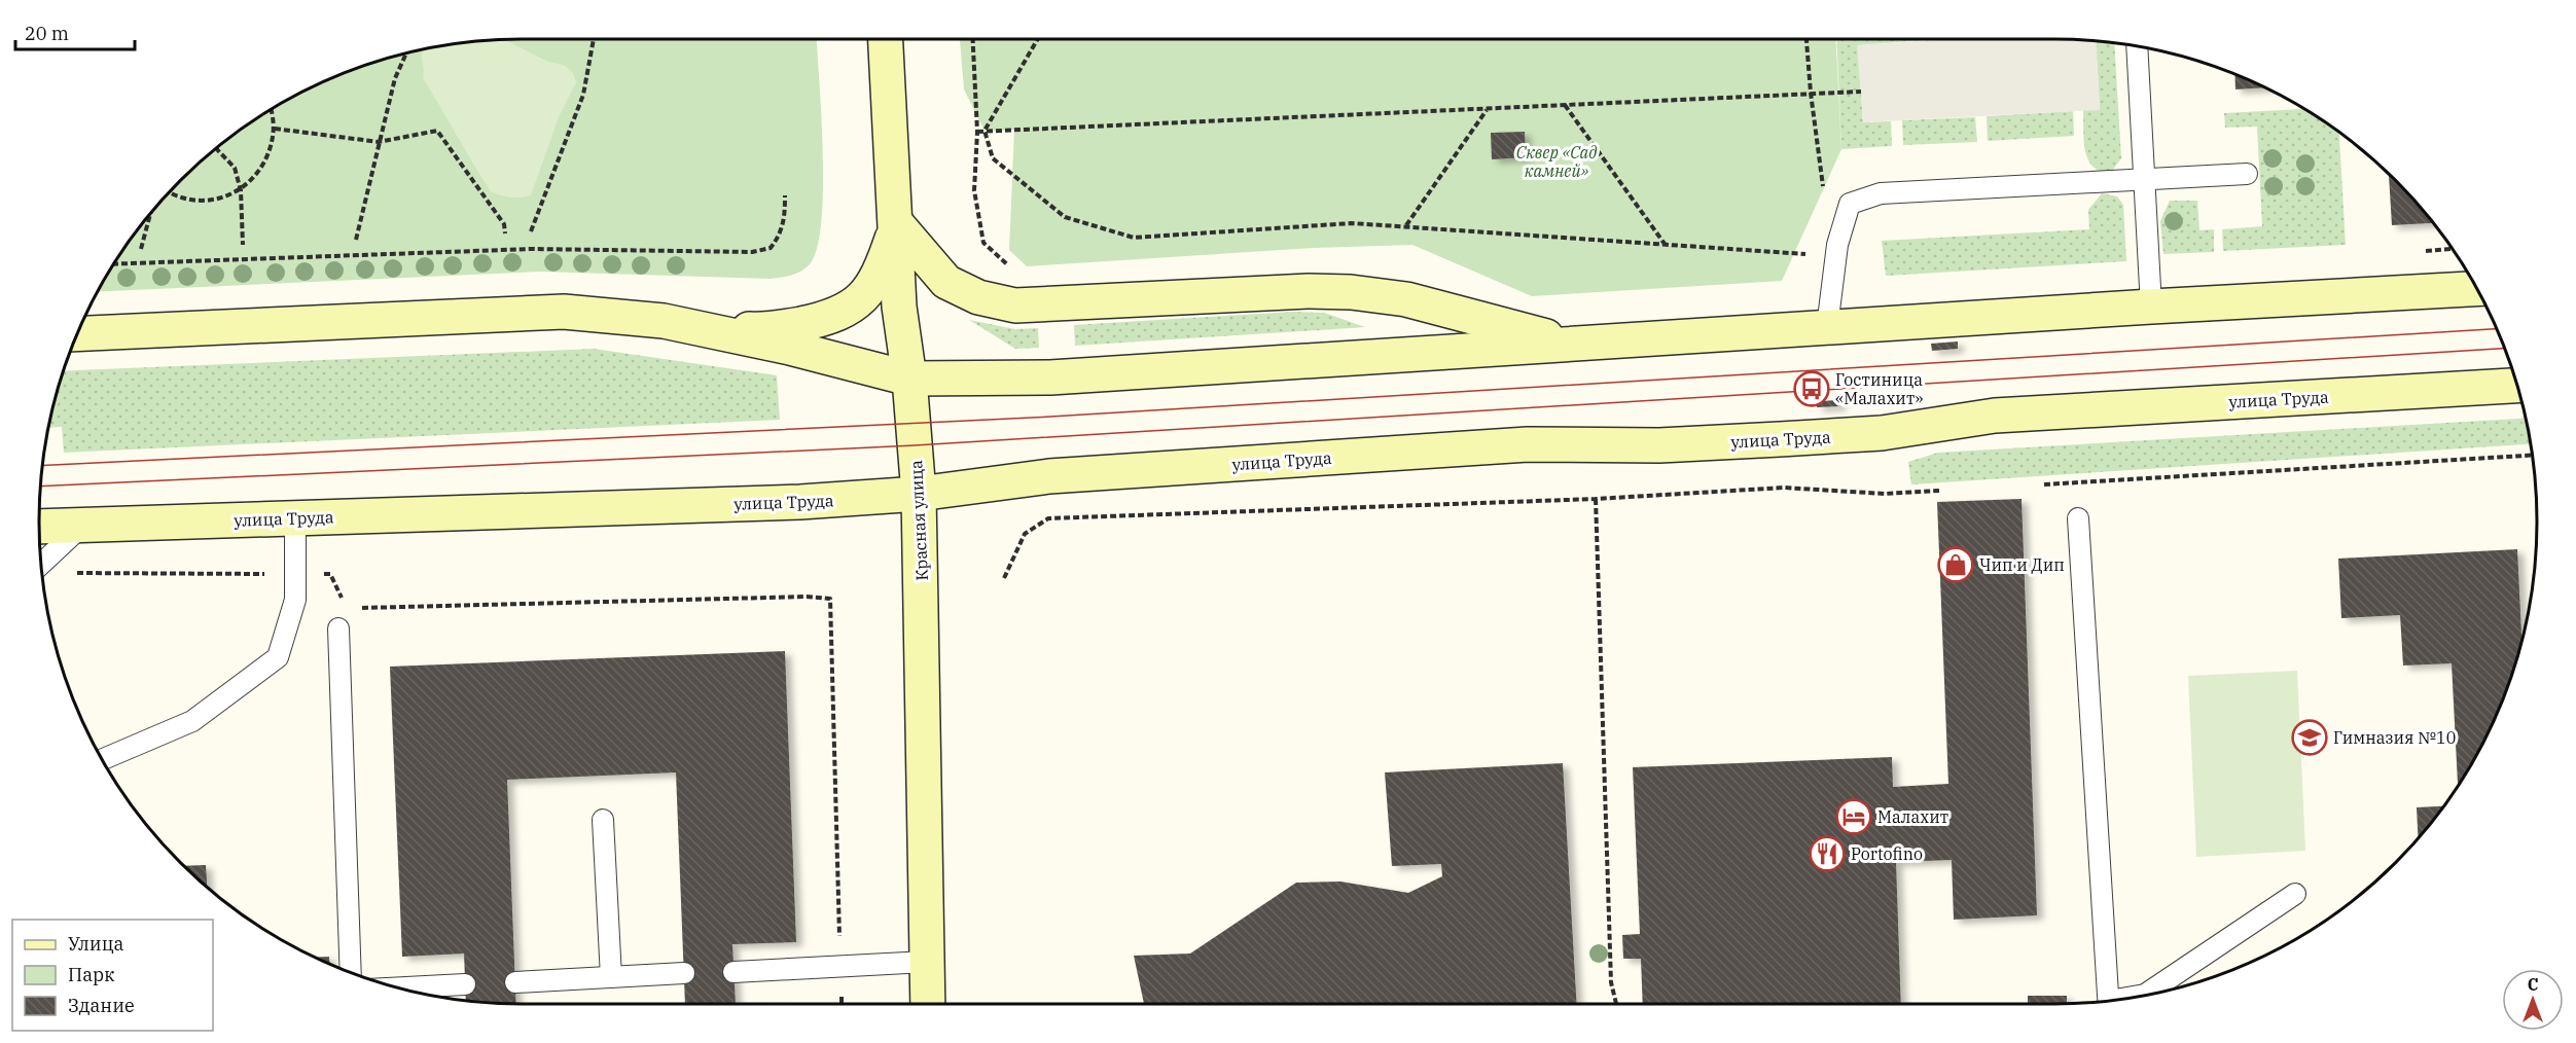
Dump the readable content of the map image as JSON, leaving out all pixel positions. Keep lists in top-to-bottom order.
{
  "streets": {
    "main road": ["улица Труда", "Красная улица"]
  },
  "crossings": [
    ["улица Труда", "Красная улица"]
  ],
  "parks": ["Сквер «Сад камней»"],
  "places": {
    "bus stop": ["Гостиница «Малахит»"],
    "shop": ["Чип и Дип"],
    "school or university": ["Гимназия №10"],
    "hotel": ["Малахит"],
    "restaurant": ["Portofino"]
  },
  "legend": ["Улица", "Парк", "Здание"],
  "scale_bar": "20 m",
  "north": "top"
}
